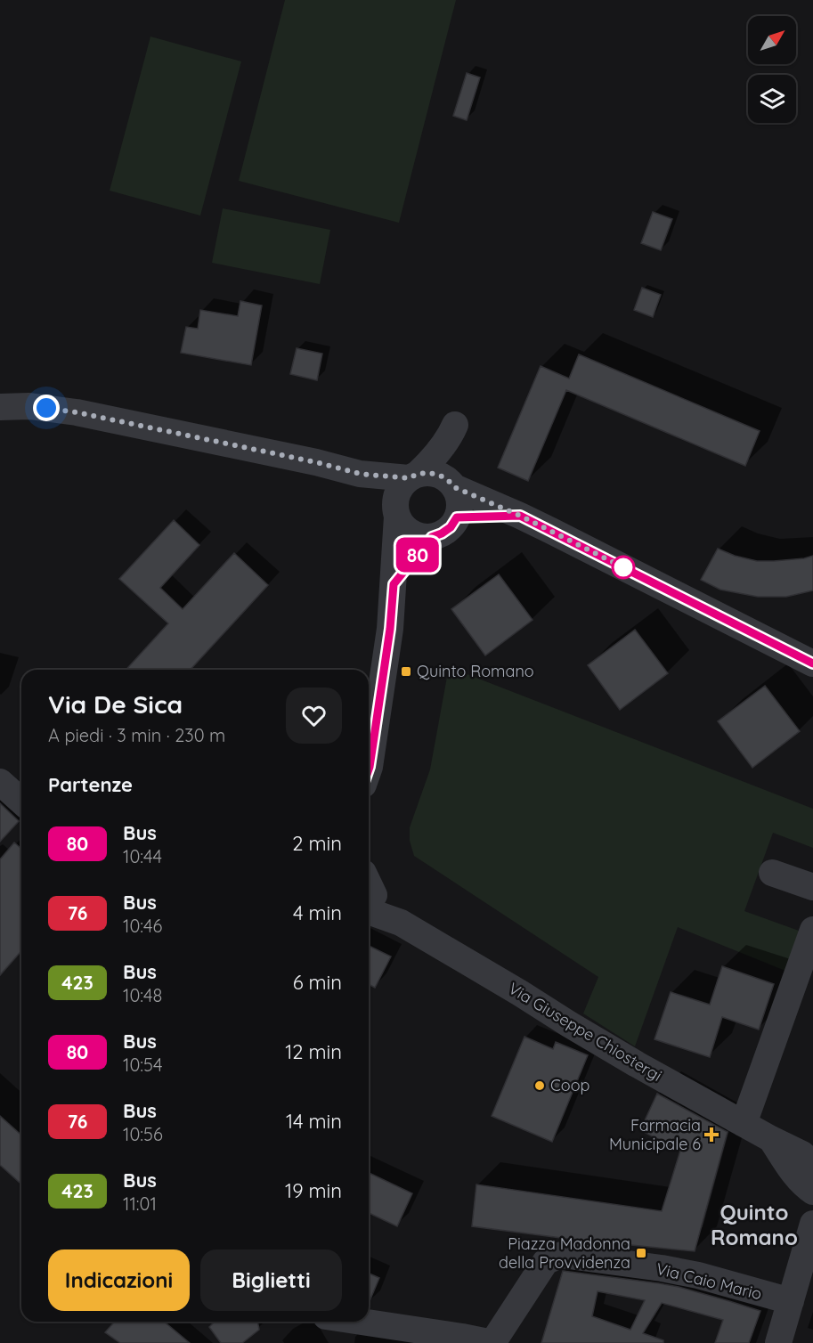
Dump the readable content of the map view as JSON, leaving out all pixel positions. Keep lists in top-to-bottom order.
{
  "streets": {
    "street": ["Via Giuseppe Chiostergi", "Via Caio Mario"]
  },
  "districts": ["Quinto Romano"],
  "places": {
    "transit": ["Quinto Romano", "Piazza Madonna della Provvidenza"],
    "other": ["Coop"],
    "health": ["Farmacia Municipale 6"]
  },
  "lines": ["bus line 80"],
  "north": "top right",
  "page": {
    "on_map": "80",
    "heading": [
      ["Via De Sica", "A piedi · 3 min · 230 m"],
      "Partenze"
    ],
    "list": [
      {
        "mark": "80",
        "name": "Bus",
        "note": "10:44",
        "value": "2 min"
      },
      {
        "mark": "76",
        "name": "Bus",
        "note": "10:46",
        "value": "4 min"
      },
      {
        "mark": "423",
        "name": "Bus",
        "note": "10:48",
        "value": "6 min"
      },
      {
        "mark": "80",
        "name": "Bus",
        "note": "10:54",
        "value": "12 min"
      },
      {
        "mark": "76",
        "name": "Bus",
        "note": "10:56",
        "value": "14 min"
      },
      {
        "mark": "423",
        "name": "Bus",
        "note": "11:01",
        "value": "19 min"
      }
    ],
    "buttons": ["Indicazioni", "Biglietti"]
  }
}
